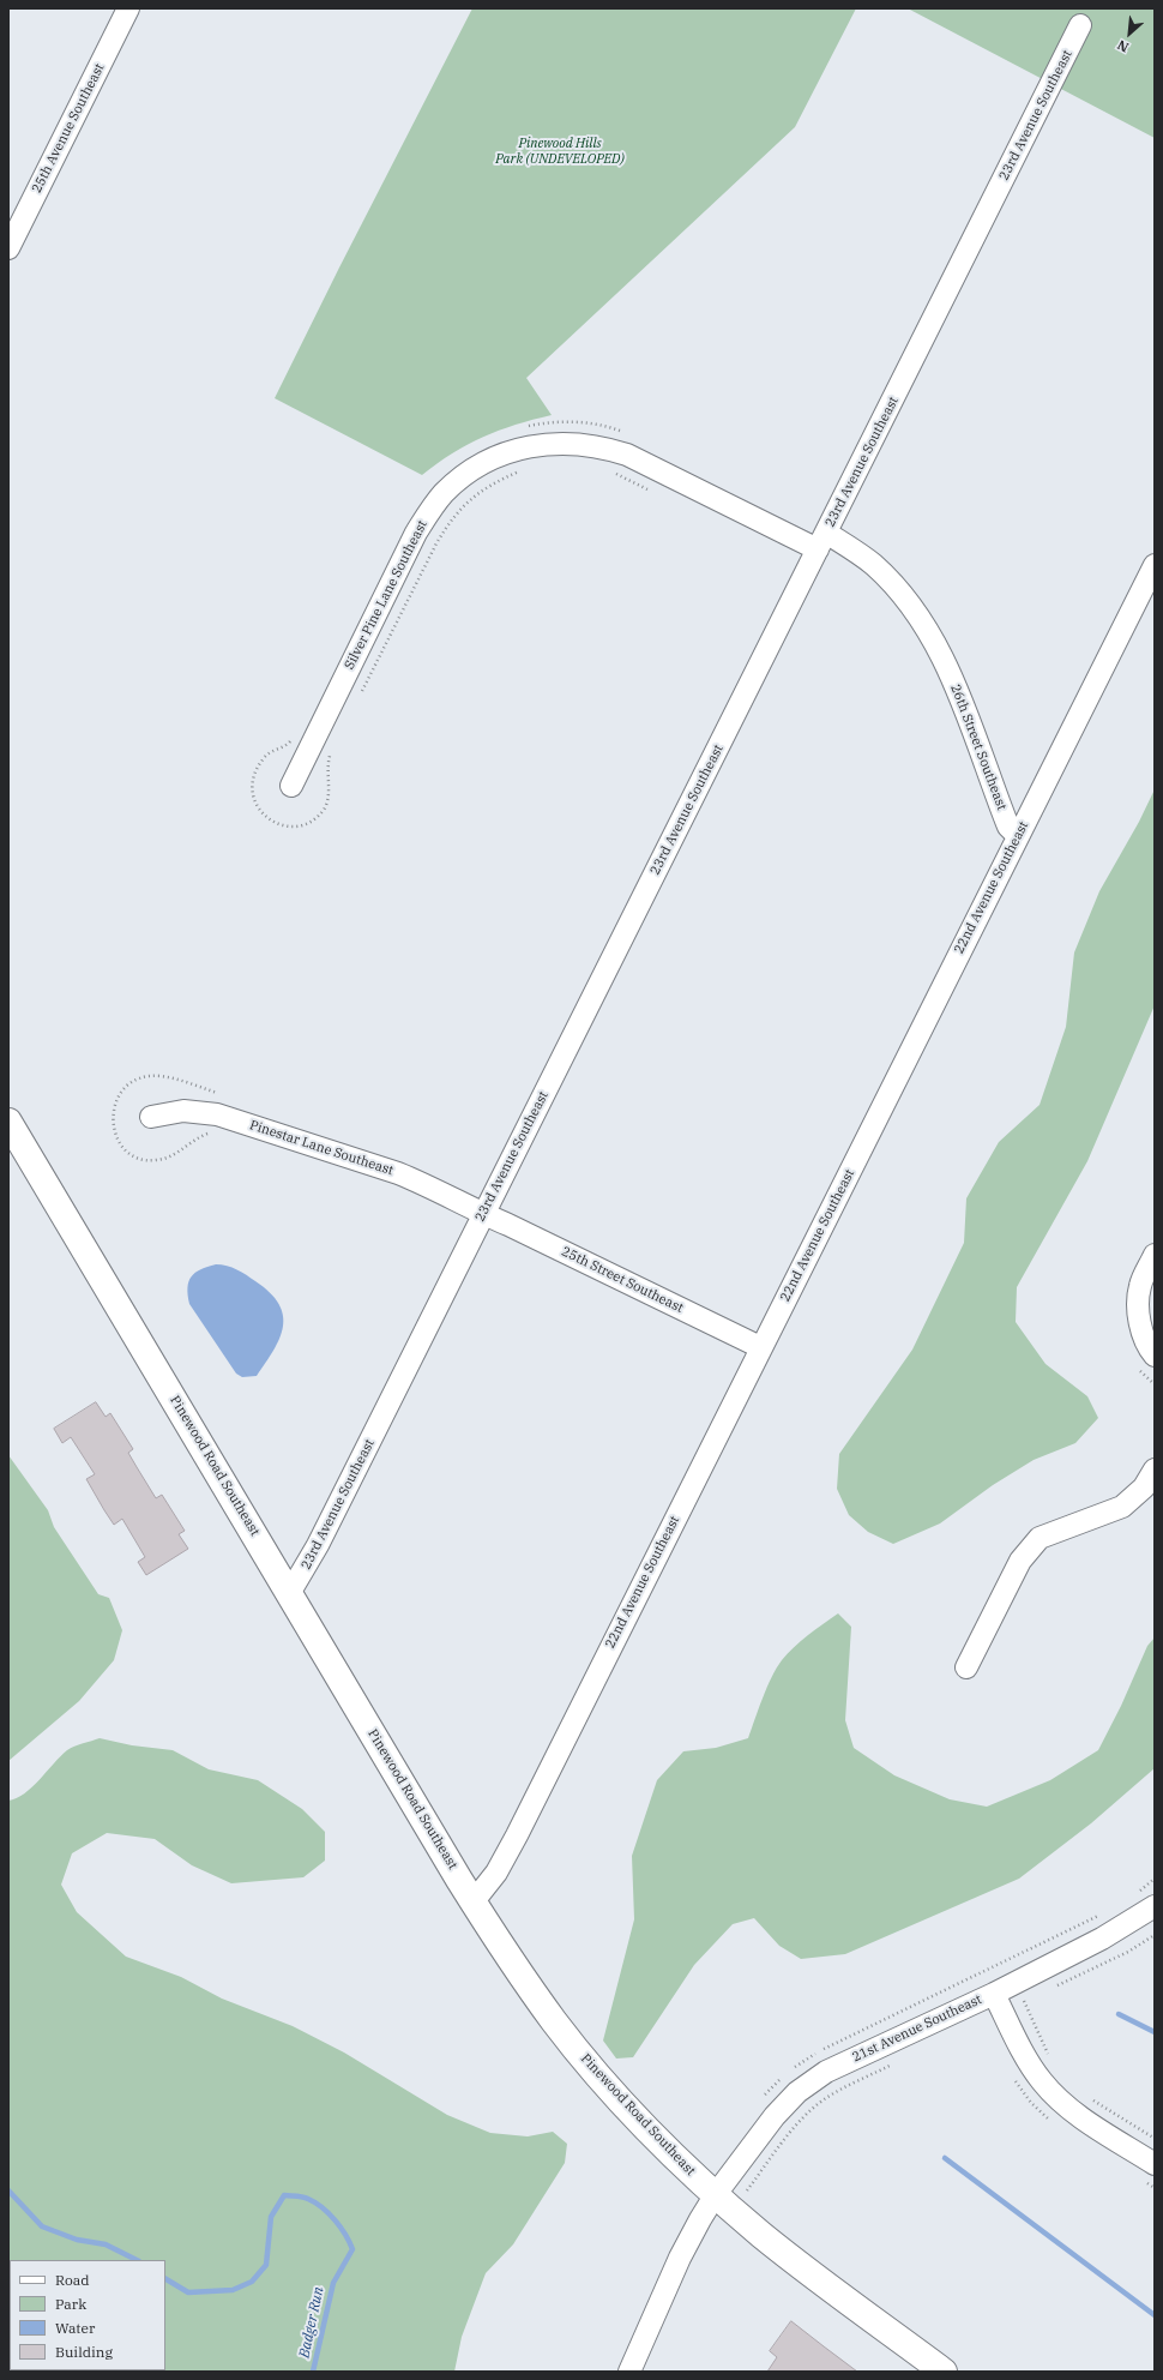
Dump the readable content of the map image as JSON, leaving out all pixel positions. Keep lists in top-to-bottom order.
{
  "streets": {
    "street": [
      "23rd Avenue Southeast",
      "25th Avenue Southeast",
      "Silver Pine Lane Southeast",
      "26th Street Southeast",
      "22nd Avenue Southeast",
      "Pinestar Lane Southeast",
      "25th Street Southeast",
      "Pinewood Road Southeast",
      "21st Avenue Southeast"
    ]
  },
  "crossings": [
    ["23rd Avenue Southeast", "Silver Pine Lane Southeast"],
    ["23rd Avenue Southeast", "26th Street Southeast"],
    ["23rd Avenue Southeast", "Pinestar Lane Southeast"],
    ["23rd Avenue Southeast", "25th Street Southeast"],
    ["23rd Avenue Southeast", "Pinewood Road Southeast"],
    ["Silver Pine Lane Southeast", "26th Street Southeast"],
    ["26th Street Southeast", "22nd Avenue Southeast"],
    ["22nd Avenue Southeast", "25th Street Southeast"],
    ["22nd Avenue Southeast", "Pinewood Road Southeast"],
    ["Pinestar Lane Southeast", "25th Street Southeast"],
    ["Pinewood Road Southeast", "21st Avenue Southeast"]
  ],
  "water": ["Badger Run"],
  "parks": ["Pinewood Hills Park (UNDEVELOPED)"],
  "legend": [
    "Road",
    "Park",
    "Water",
    "Building"
  ],
  "north": "bottom left"
}
